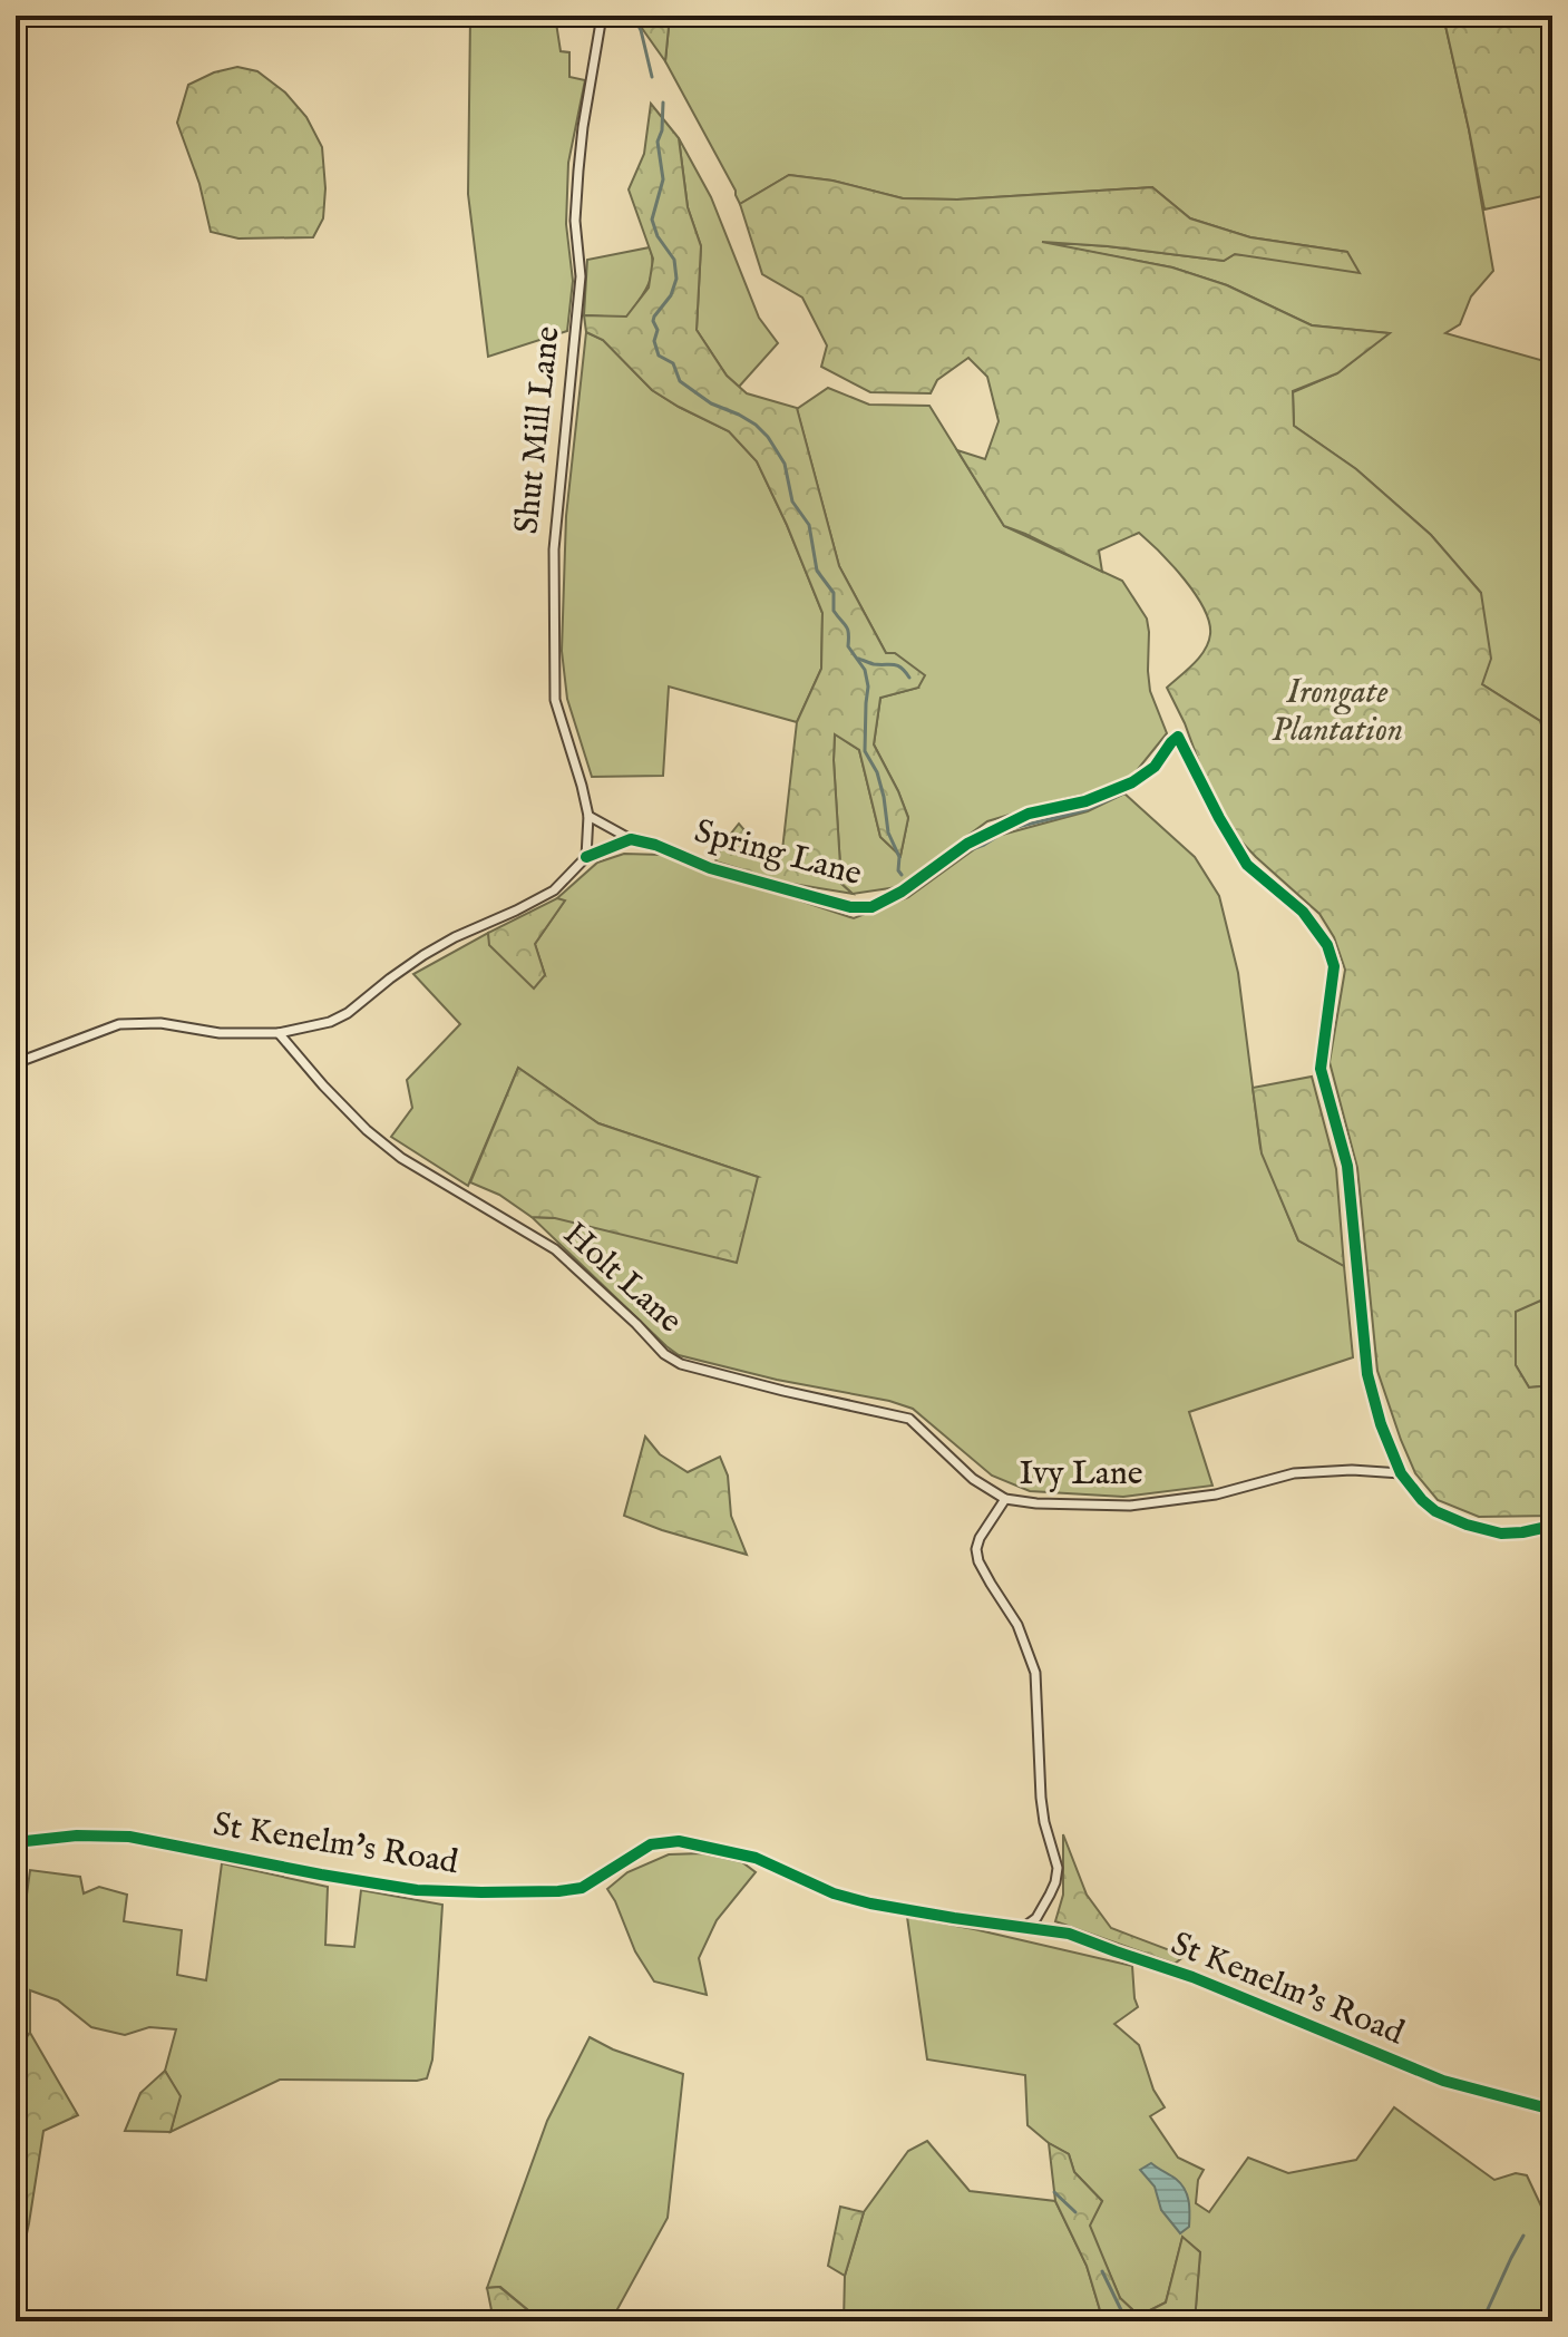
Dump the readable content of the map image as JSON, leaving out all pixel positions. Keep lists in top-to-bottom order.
{
  "streets": {
    "street": [
      "Shut Mill Lane",
      "Spring Lane",
      "Holt Lane",
      "Ivy Lane",
      "St Kenelm's Road"
    ]
  },
  "crossings": [
    ["Shut Mill Lane", "Spring Lane"],
    ["Spring Lane", "Ivy Lane"],
    ["Holt Lane", "Ivy Lane"],
    ["Ivy Lane", "St Kenelm's Road"]
  ],
  "parks": ["Irongate Plantation"]
}
